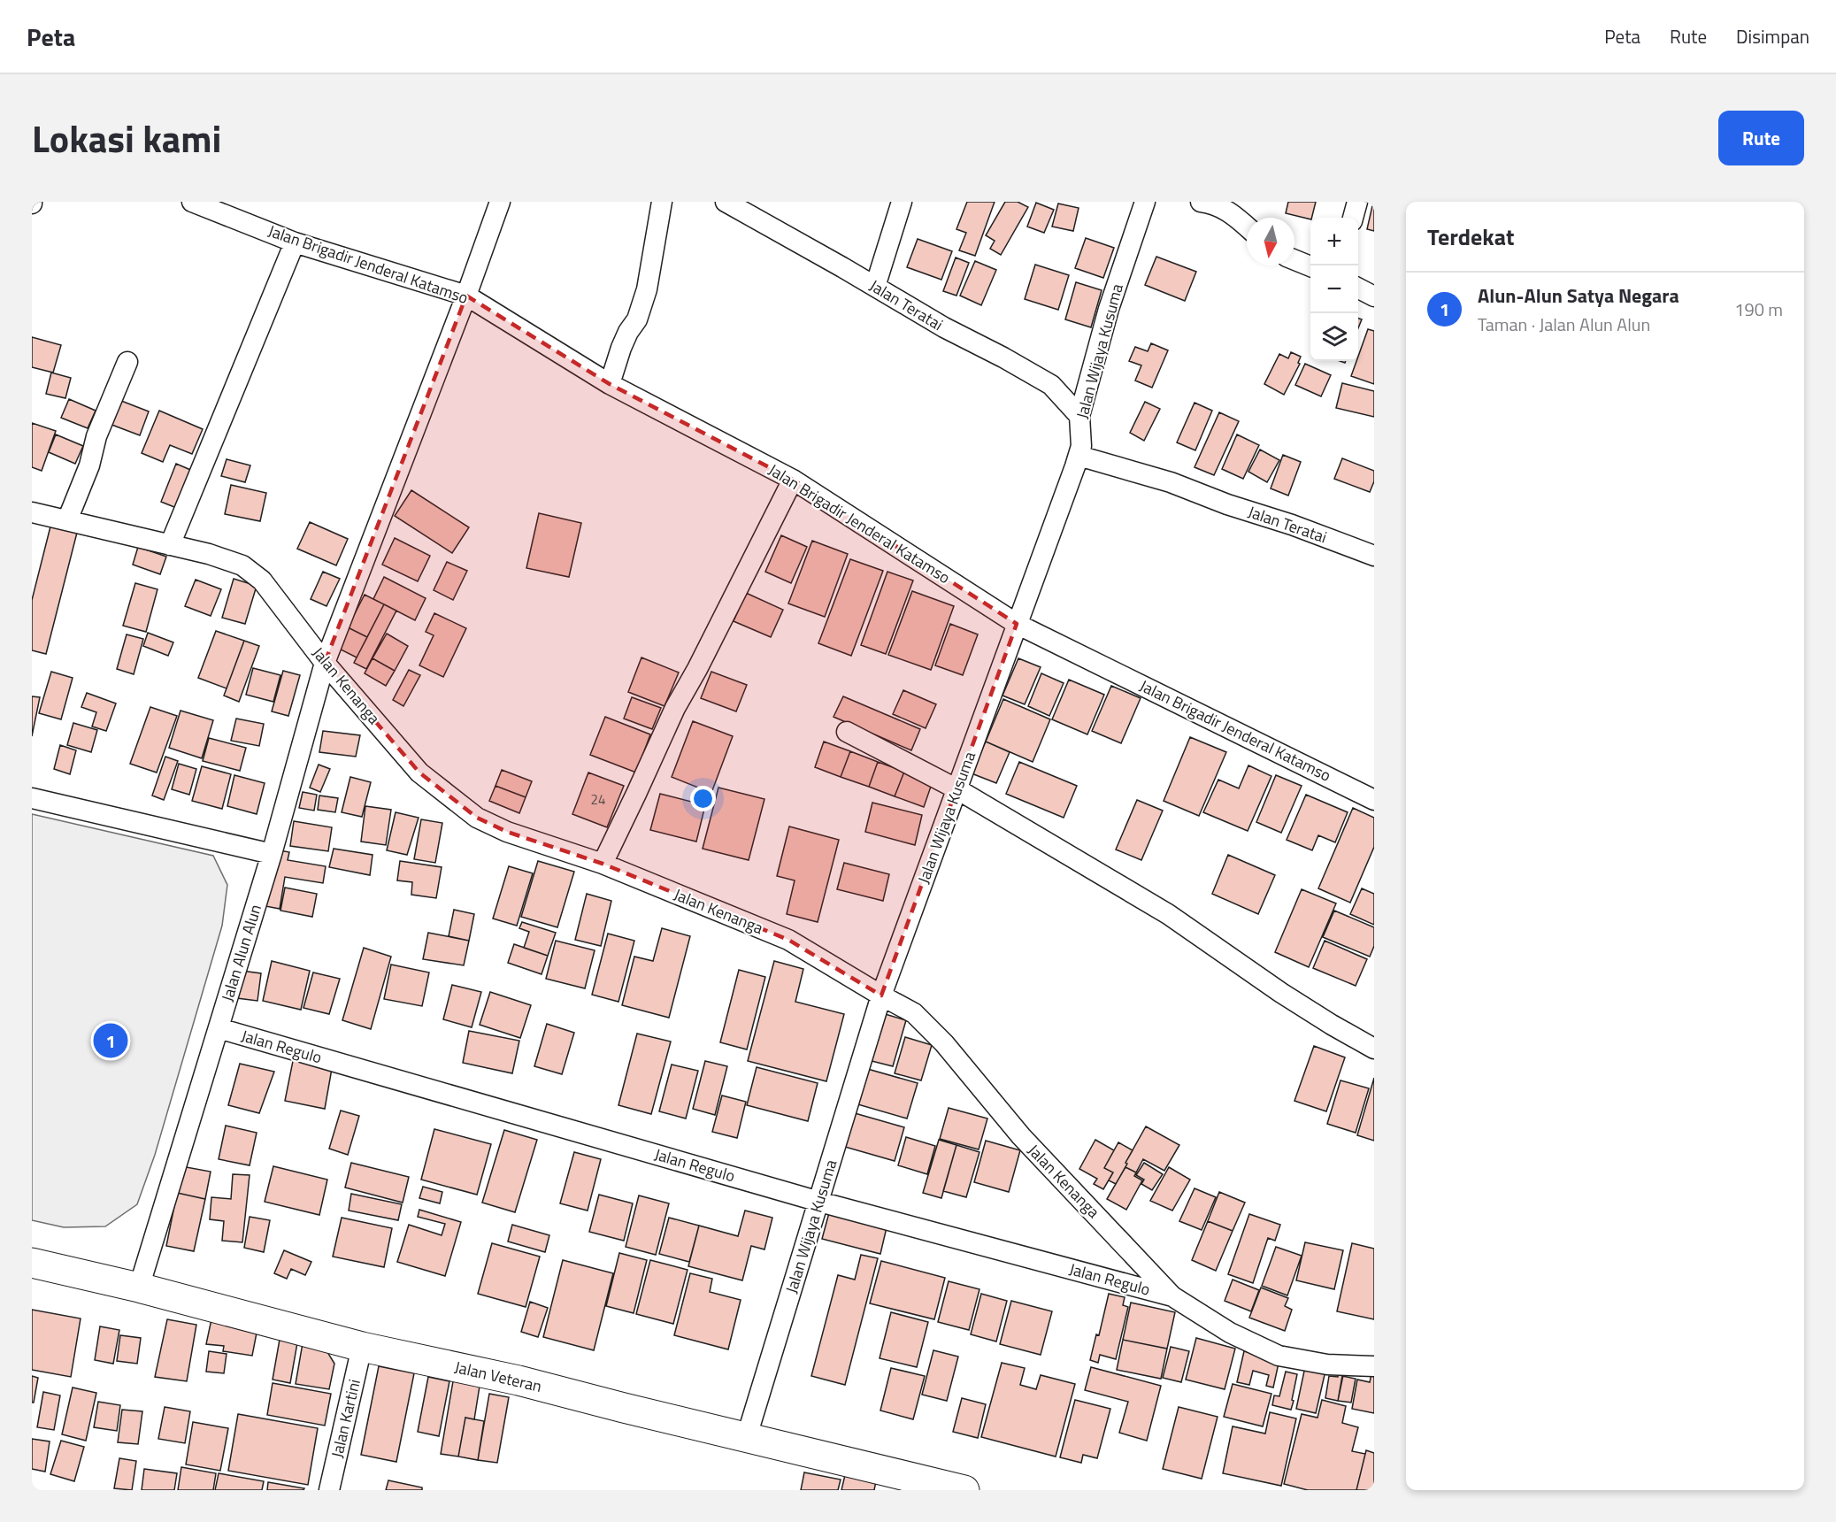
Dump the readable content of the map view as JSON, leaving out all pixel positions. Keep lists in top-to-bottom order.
{
  "streets": {
    "main road": ["Jalan Veteran"],
    "street": [
      "Jalan Brigadir Jenderal Katamso",
      "Jalan Teratai",
      "Jalan Wijaya Kusuma",
      "Jalan Kenanga",
      "Jalan Alun Alun",
      "Jalan Regulo",
      "Jalan Kartini"
    ]
  },
  "crossings": [
    ["Jalan Brigadir Jenderal Katamso", "Jalan Wijaya Kusuma"],
    ["Jalan Brigadir Jenderal Katamso", "Jalan Alun Alun"],
    ["Jalan Teratai", "Jalan Wijaya Kusuma"],
    ["Jalan Wijaya Kusuma", "Jalan Kenanga"],
    ["Jalan Wijaya Kusuma", "Jalan Regulo"],
    ["Jalan Wijaya Kusuma", "Jalan Veteran"],
    ["Jalan Kenanga", "Jalan Alun Alun"],
    ["Jalan Kenanga", "Jalan Regulo"],
    ["Jalan Alun Alun", "Jalan Regulo"],
    ["Jalan Alun Alun", "Jalan Veteran"],
    ["Jalan Veteran", "Jalan Kartini"]
  ],
  "house_numbers": ["24"],
  "north": "bottom",
  "page": {
    "header": "Peta",
    "nav": ["Peta", "Rute", "Disimpan"],
    "title": "Lokasi kami",
    "buttons": "Rute",
    "heading": "Terdekat",
    "map_buttons": ["+", "−"],
    "list": [
      {
        "mark": "1",
        "name": "Alun-Alun Satya Negara",
        "note": "Taman · Jalan Alun Alun",
        "value": "190 m"
      }
    ],
    "pins": "1"
  }
}
